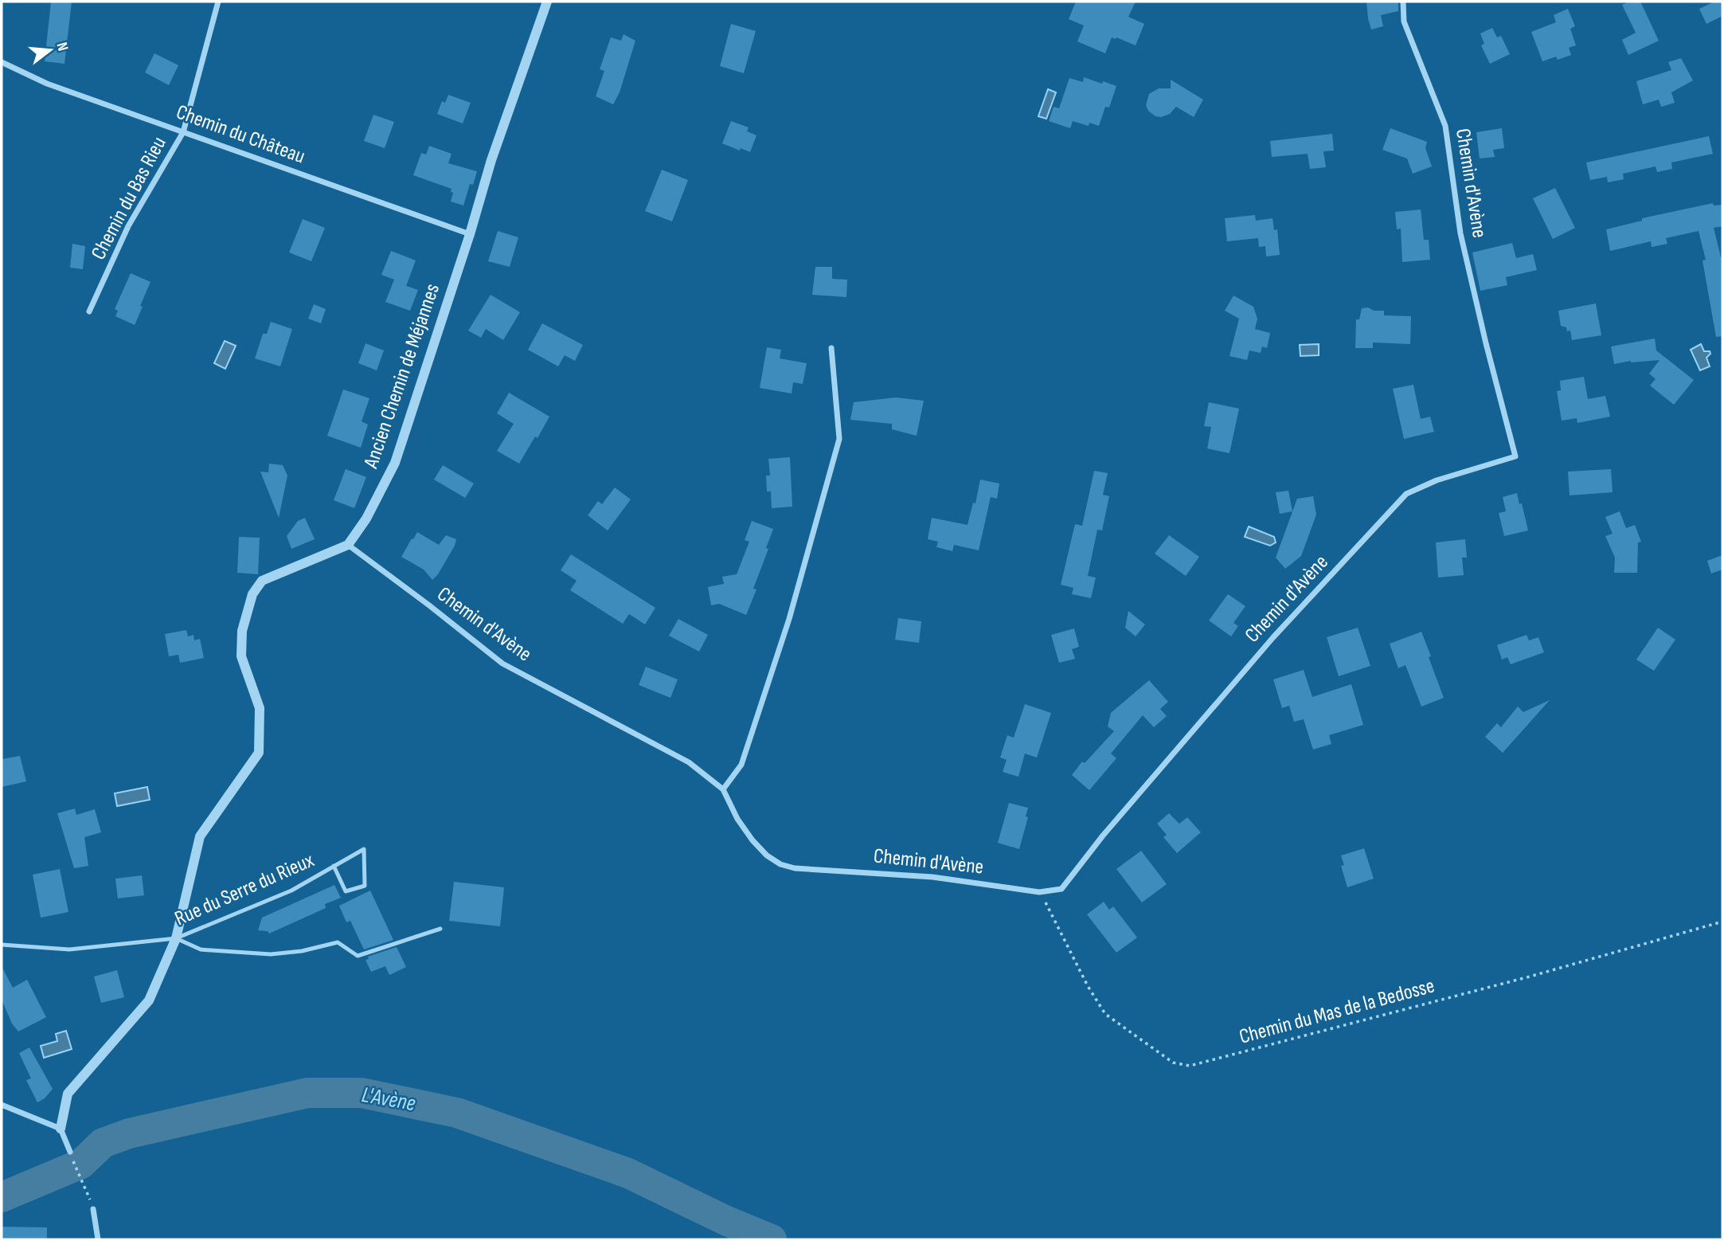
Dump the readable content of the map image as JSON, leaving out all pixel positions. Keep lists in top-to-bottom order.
{
  "streets": {
    "street": [
      "Chemin du Château",
      "Chemin d'Avène",
      "Chemin du Bas Rieu",
      "Ancien Chemin de Méjannes"
    ],
    "lane": ["Rue du Serre du Rieux"],
    "path": ["Chemin du Mas de la Bedosse"]
  },
  "crossings": [
    ["Chemin du Château", "Chemin du Bas Rieu"],
    ["Chemin du Château", "Ancien Chemin de Méjannes"],
    ["Chemin d'Avène", "Ancien Chemin de Méjannes"],
    ["Chemin d'Avène", "Chemin du Mas de la Bedosse"]
  ],
  "water": ["L'Avène"],
  "north": "right"
}
